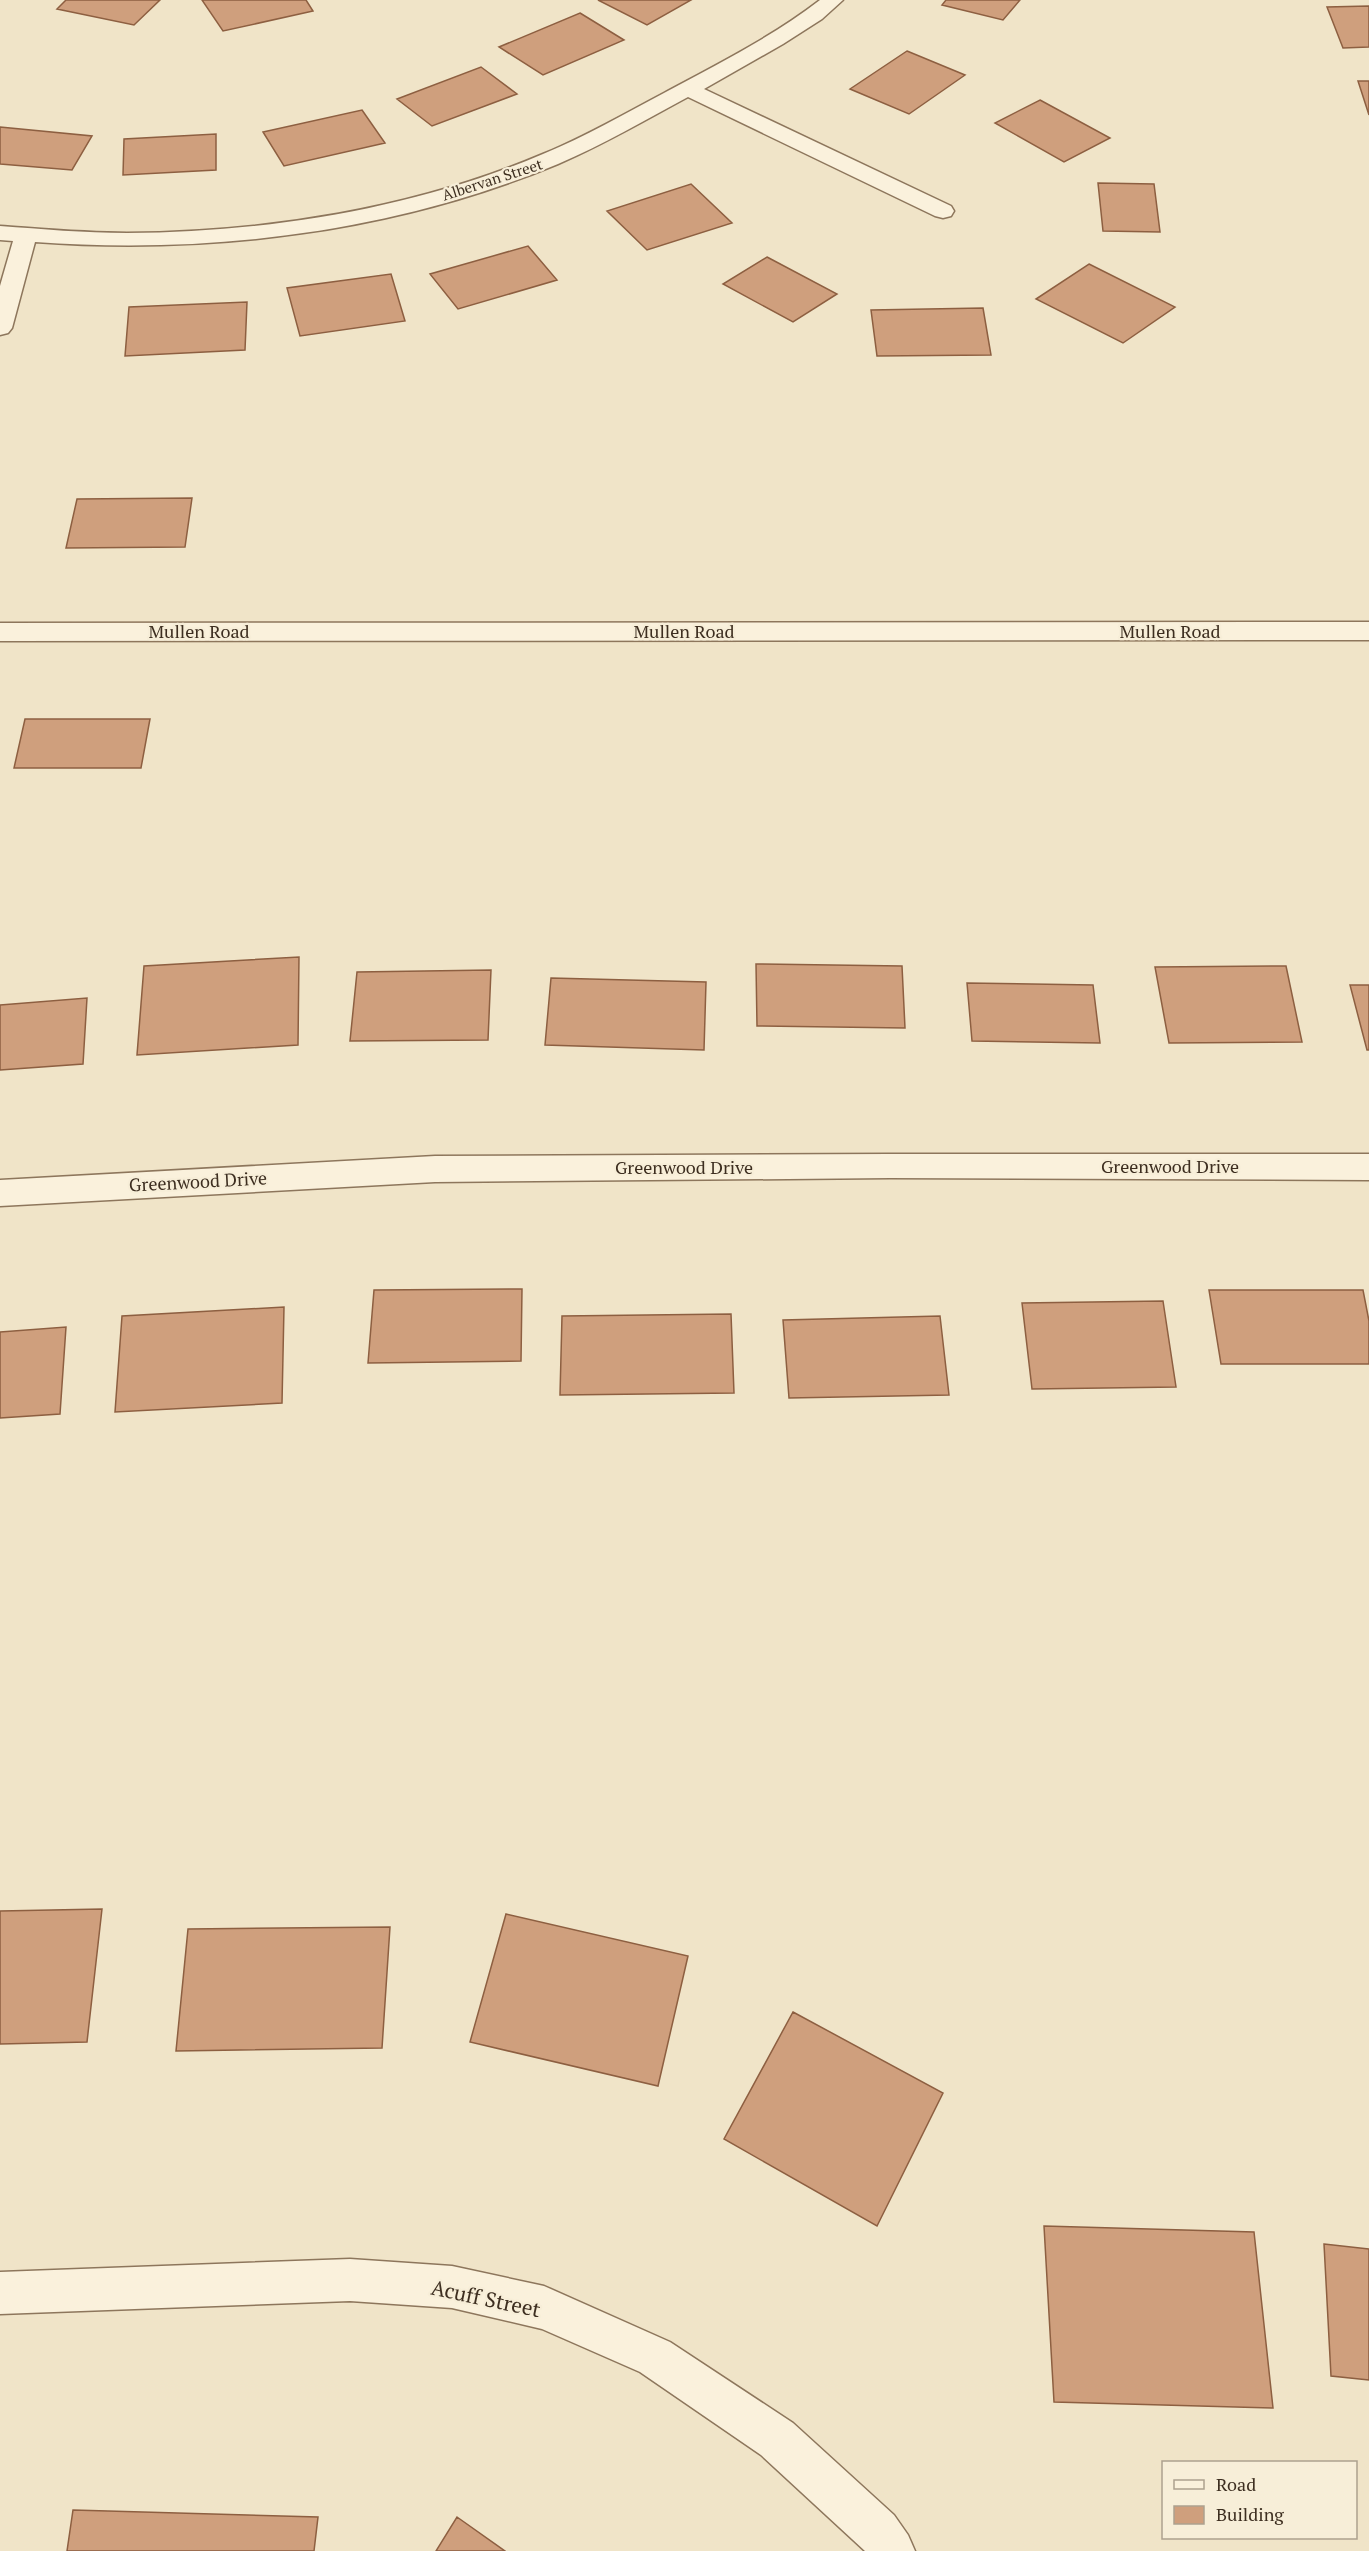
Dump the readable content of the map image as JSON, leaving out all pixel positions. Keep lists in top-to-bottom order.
{
  "streets": {
    "street": [
      "Albervan Street",
      "Mullen Road",
      "Greenwood Drive",
      "Acuff Street"
    ]
  },
  "legend": ["Road", "Building"]
}
